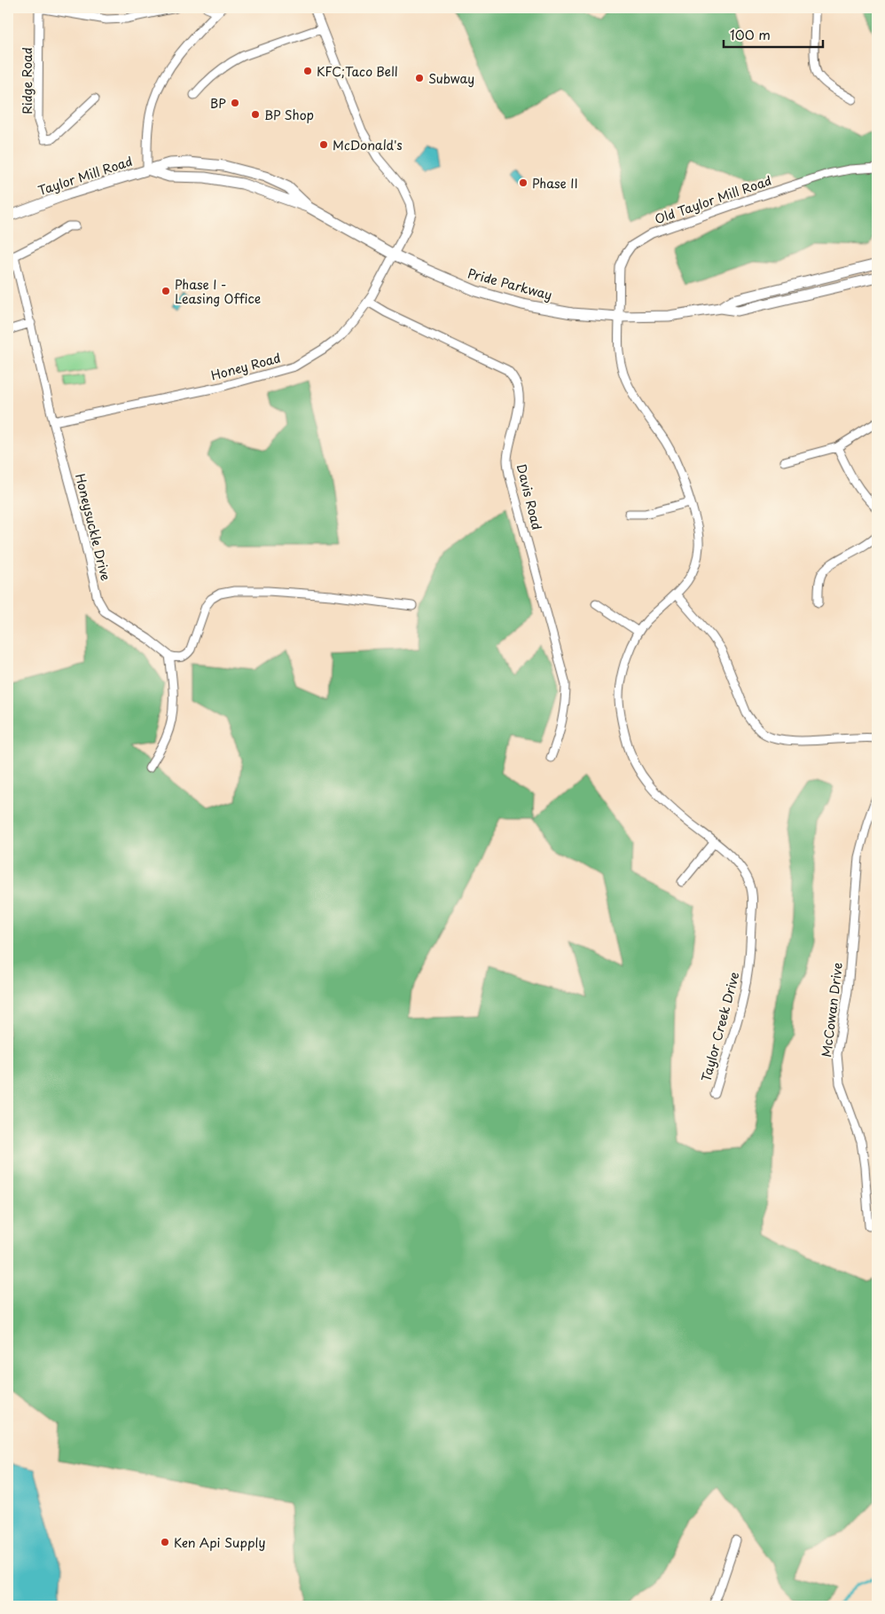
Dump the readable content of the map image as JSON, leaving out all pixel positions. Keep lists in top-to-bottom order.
{
  "streets": {
    "main road": ["Taylor Mill Road", "Pride Parkway"],
    "street": [
      "Ridge Road",
      "Old Taylor Mill Road",
      "Honey Road",
      "Davis Road",
      "Honeysuckle Drive",
      "McCowan Drive",
      "Taylor Creek Drive"
    ]
  },
  "crossings": [
    ["Taylor Mill Road", "Pride Parkway"],
    ["Old Taylor Mill Road", "Pride Parkway"],
    ["Old Taylor Mill Road", "Taylor Creek Drive"],
    ["Pride Parkway", "Honey Road"],
    ["Pride Parkway", "Taylor Creek Drive"],
    ["Honey Road", "Davis Road"],
    ["Honey Road", "Honeysuckle Drive"]
  ],
  "places": [
    "KFC;Taco Bell",
    "Subway",
    "BP",
    "BP Shop",
    "McDonald's",
    "Phase II",
    "Phase I - Leasing Office",
    "Ken Api Supply"
  ],
  "scale_bar": "100 m"
}
